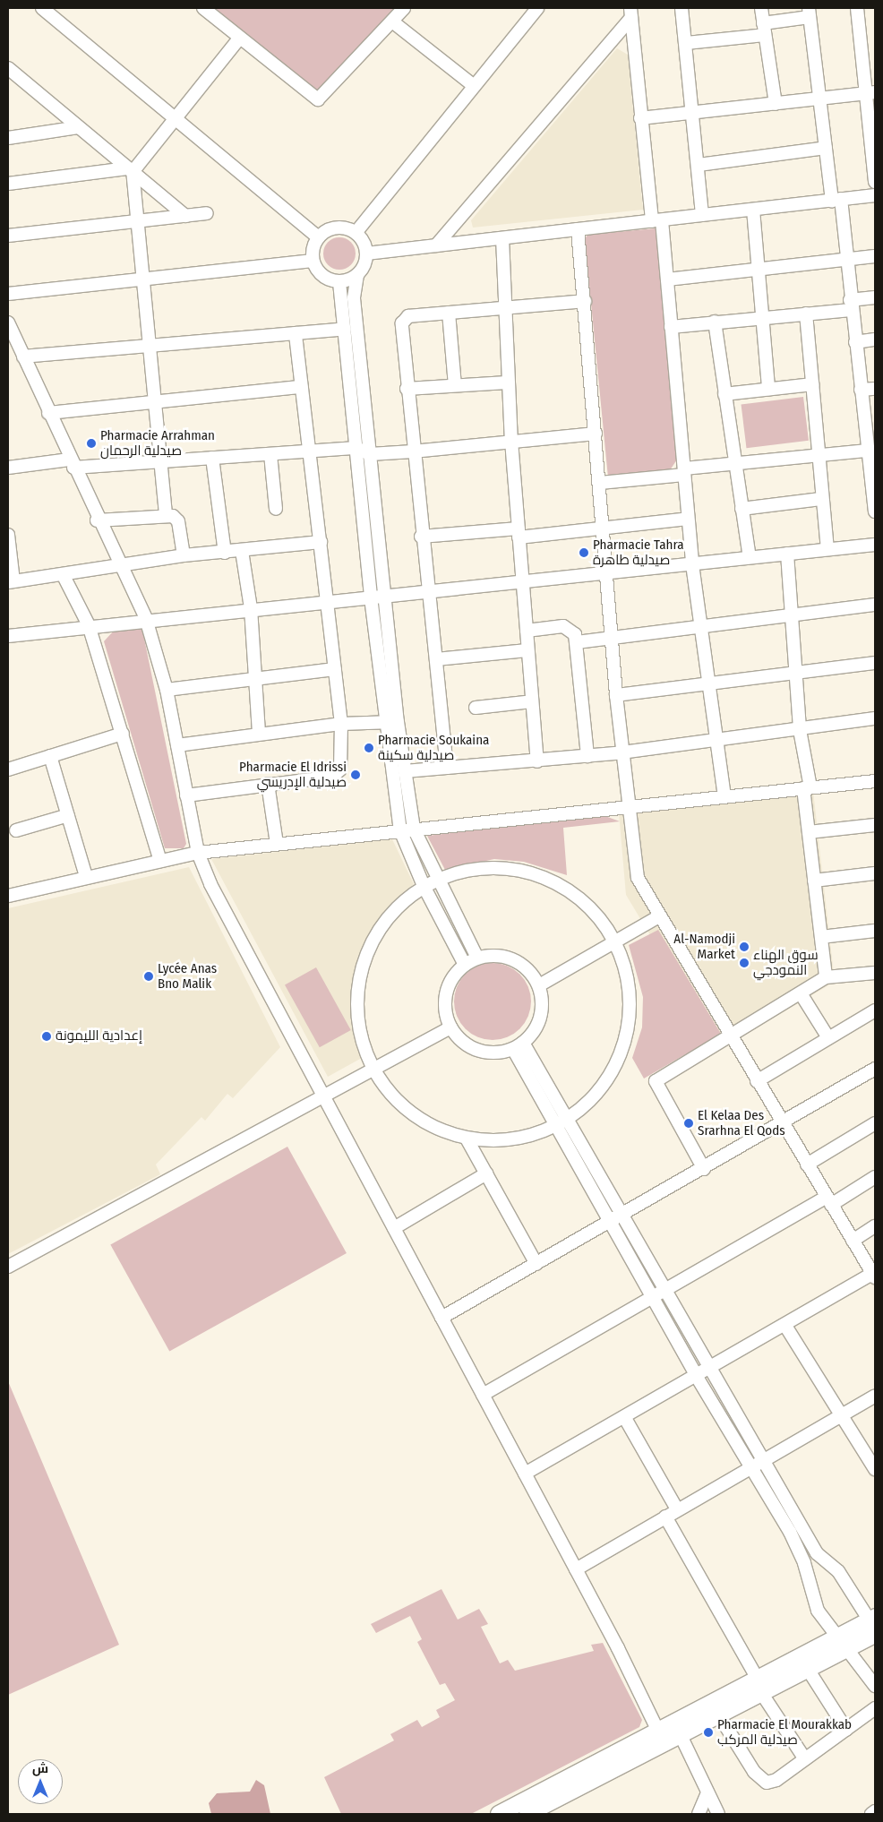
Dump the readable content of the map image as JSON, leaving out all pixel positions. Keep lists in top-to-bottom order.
{
  "places": [
    "Pharmacie Arrahman صيدلية الرحمان",
    "Pharmacie Tahra صيدلية طاهرة",
    "Pharmacie Soukaina صيدلية سكينة",
    "Pharmacie El Idrissi صيدلية الإدريسي",
    "Al-Namodji Market",
    "سوق الهناء النمودجي",
    "Lycée Anas Bno Malik",
    "إعدادية الليمونة",
    "El Kelaa Des Srarhna El Qods",
    "Pharmacie El Mourakkab صيدلية المركب"
  ],
  "north": "top"
}
